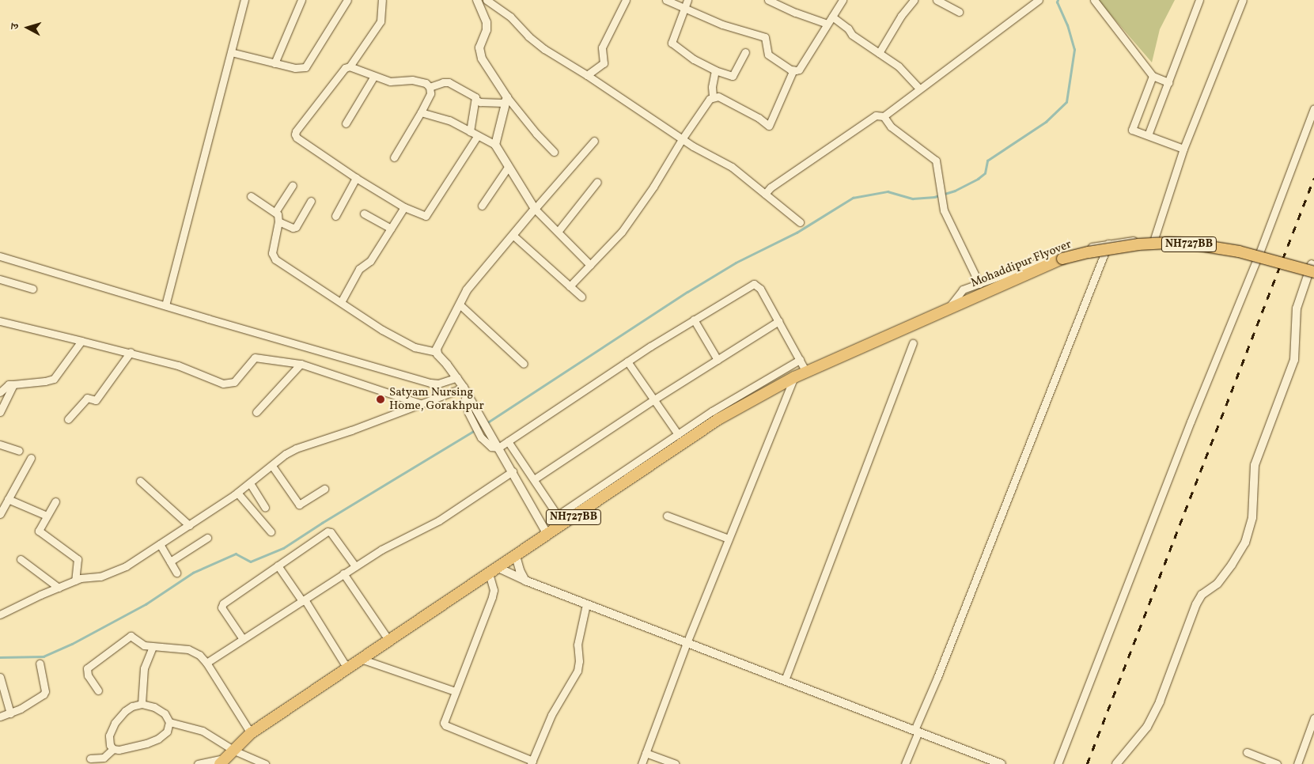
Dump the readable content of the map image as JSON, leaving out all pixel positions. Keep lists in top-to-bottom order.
{
  "streets": {
    "highway": ["NH727BB", "Mohaddipur Flyover"]
  },
  "crossings": [
    ["NH727BB", "Mohaddipur Flyover"]
  ],
  "places": ["Satyam Nursing Home, Gorakhpur"],
  "north": "left"
}
